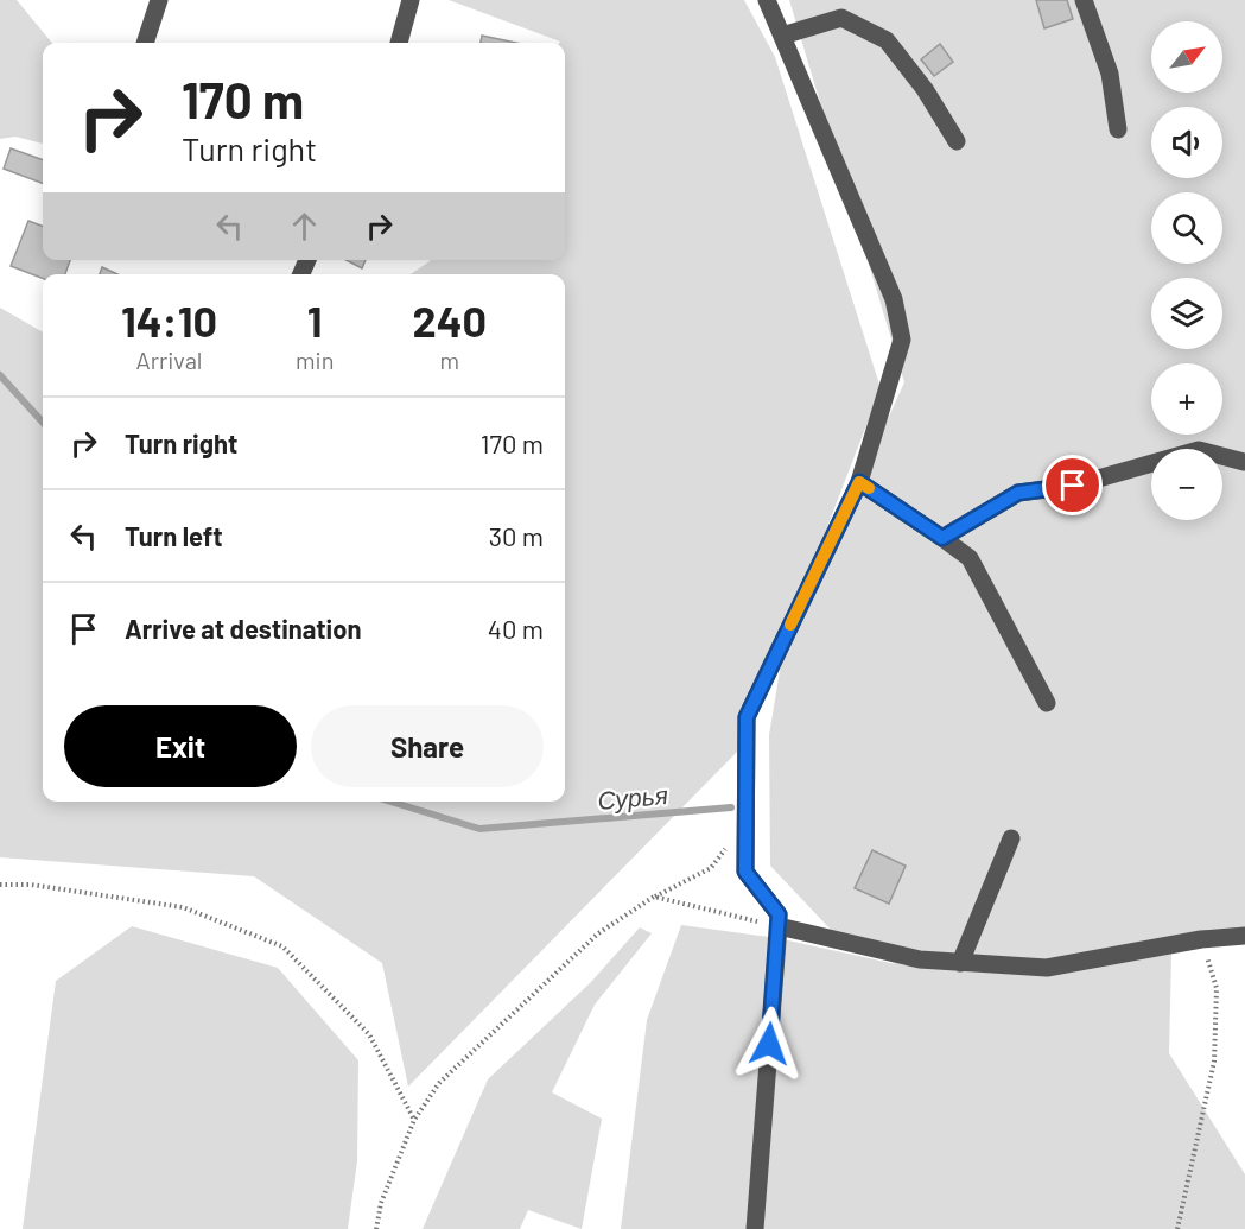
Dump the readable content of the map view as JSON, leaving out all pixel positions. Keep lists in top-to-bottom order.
{
  "water": ["Сурья"],
  "north": "top right",
  "page": {
    "map_buttons": ["+", "−"],
    "turn": ["170 m", "Turn right"],
    "eta": [
      "14:10",
      "Arrival",
      "1",
      "min",
      "240",
      "m"
    ],
    "list": [
      {
        "name": "Turn right",
        "value": "170 m"
      },
      {
        "name": "Turn left",
        "value": "30 m"
      },
      {
        "name": "Arrive at destination",
        "value": "40 m"
      }
    ],
    "buttons": ["Exit", "Share"]
  }
}
